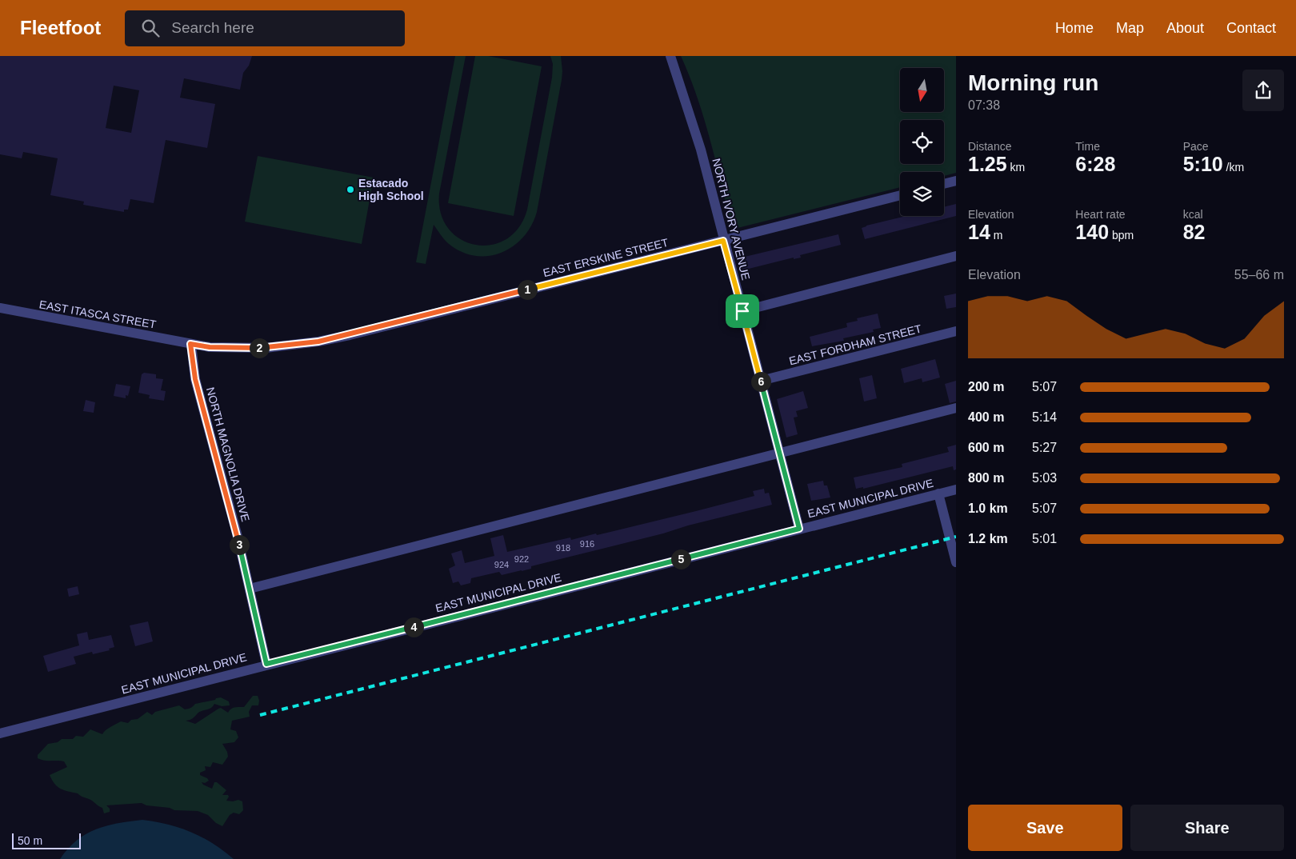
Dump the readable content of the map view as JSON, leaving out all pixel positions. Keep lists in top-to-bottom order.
{
  "streets": {
    "street": [
      "NORTH IVORY AVENUE",
      "EAST ERSKINE STREET",
      "EAST ITASCA STREET",
      "EAST FORDHAM STREET",
      "NORTH MAGNOLIA DRIVE",
      "EAST MUNICIPAL DRIVE"
    ]
  },
  "crossings": [
    ["NORTH IVORY AVENUE", "EAST ERSKINE STREET"],
    ["NORTH IVORY AVENUE", "EAST FORDHAM STREET"],
    ["NORTH IVORY AVENUE", "EAST MUNICIPAL DRIVE"],
    ["EAST ERSKINE STREET", "EAST ITASCA STREET"],
    ["EAST ERSKINE STREET", "NORTH MAGNOLIA DRIVE"],
    ["EAST ITASCA STREET", "NORTH MAGNOLIA DRIVE"],
    ["NORTH MAGNOLIA DRIVE", "EAST MUNICIPAL DRIVE"]
  ],
  "places": ["Estacado High School"],
  "house_numbers": [
    "916",
    "918",
    "922",
    "924"
  ],
  "scale_bar": "50 m",
  "north": "bottom",
  "page": {
    "header": "Fleetfoot",
    "search": "Search here",
    "nav": [
      "Home",
      "Map",
      "About",
      "Contact"
    ],
    "heading": ["Morning run", "07:38"],
    "stats": [
      ["Distance", "1.25 km"],
      ["Time", "6:28"],
      ["Pace", "5:10 /km"],
      ["Elevation", "14 m"],
      ["Heart rate", "140 bpm"],
      ["kcal", "82"]
    ],
    "chart": ["Elevation", "55–66 m"],
    "pins": [
      "1",
      "2",
      "6",
      "3",
      "5",
      "4"
    ],
    "list": [
      {
        "name": "200 m",
        "note": "5:07"
      },
      {
        "name": "400 m",
        "note": "5:14"
      },
      {
        "name": "600 m",
        "note": "5:27"
      },
      {
        "name": "800 m",
        "note": "5:03"
      },
      {
        "name": "1.0 km",
        "note": "5:07"
      },
      {
        "name": "1.2 km",
        "note": "5:01"
      }
    ],
    "buttons": ["Save", "Share"],
    "scale": "50 m"
  }
}
